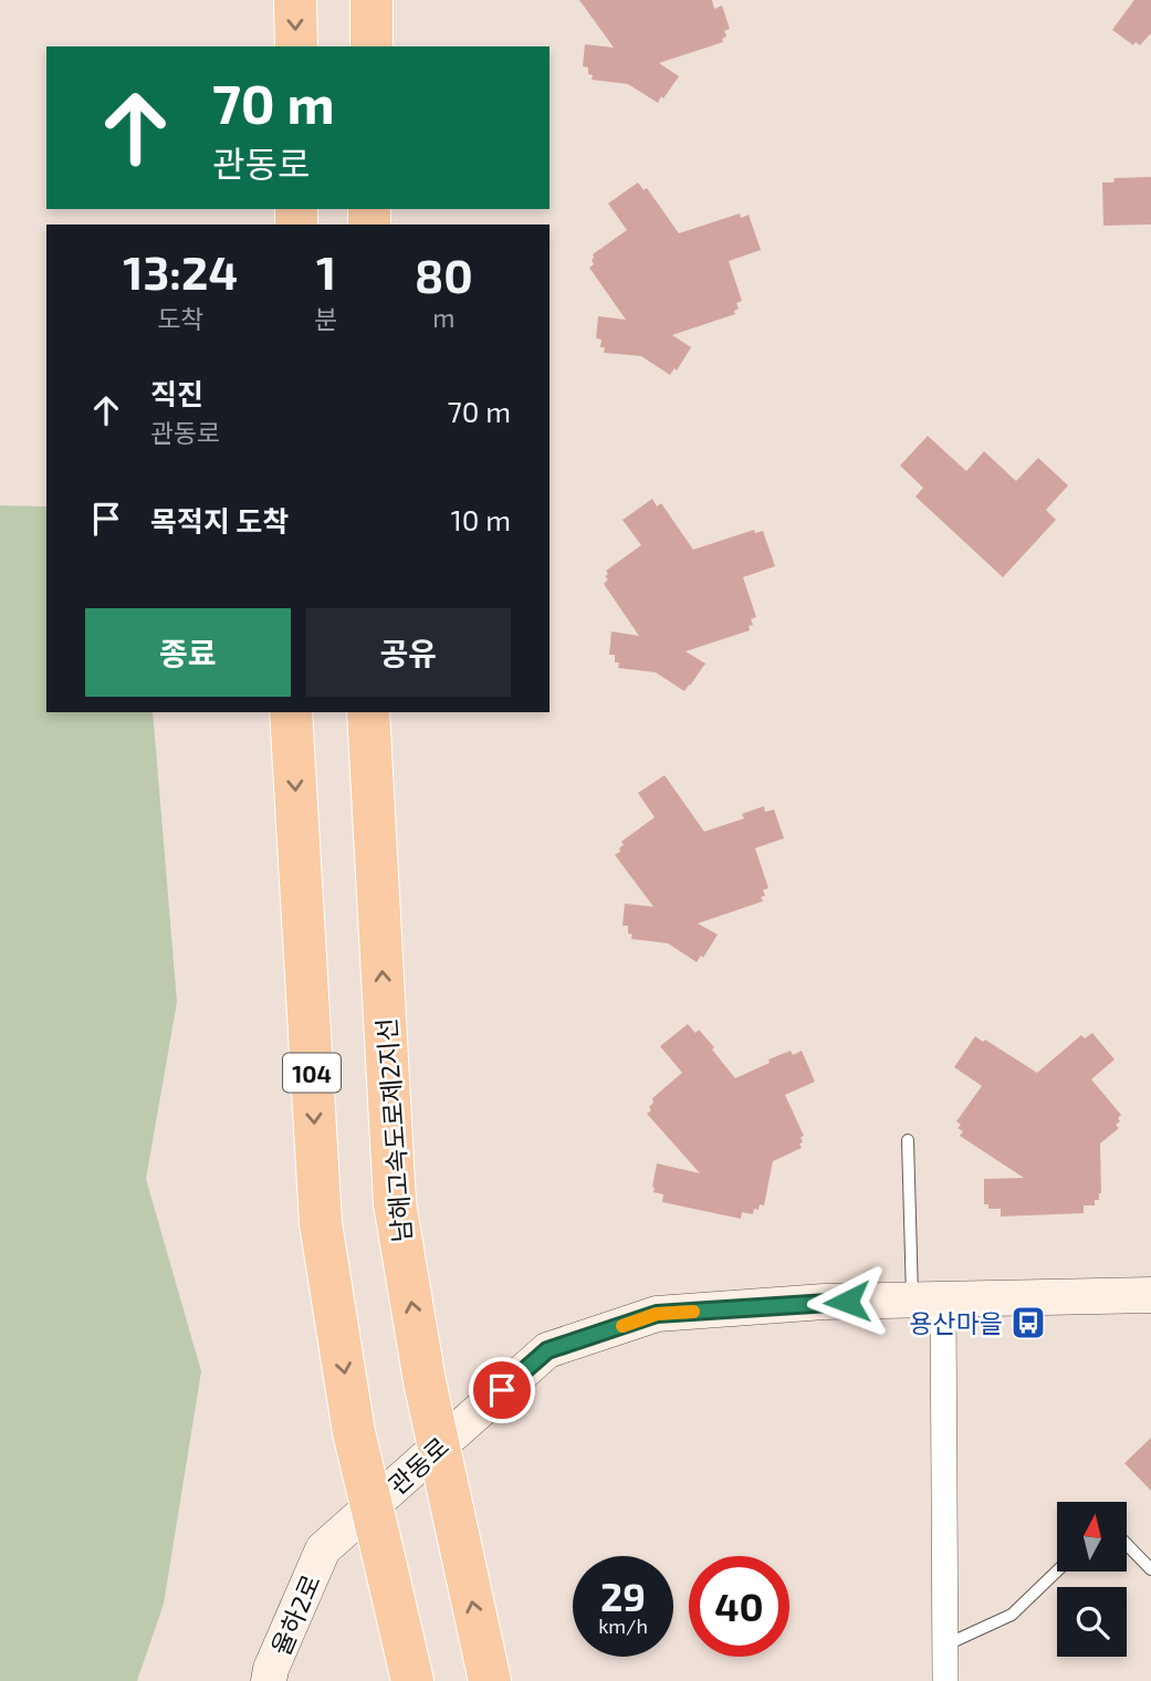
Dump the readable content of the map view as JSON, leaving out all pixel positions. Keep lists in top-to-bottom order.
{
  "streets": {
    "highway": ["104", "남해고속도로제2지선"],
    "street": ["관동로", "율하2로"]
  },
  "crossings": [
    ["관동로", "율하2로"]
  ],
  "places": {
    "bus stop": ["용산마을"]
  },
  "north": "top",
  "page": {
    "turn": ["70 m", "관동로"],
    "eta": [
      "13:24",
      "도착",
      "1",
      "분",
      "80",
      "m"
    ],
    "list": [
      {
        "name": "직진",
        "note": "관동로",
        "value": "70 m"
      },
      {
        "name": "목적지 도착",
        "value": "10 m"
      }
    ],
    "buttons": ["종료", "공유"],
    "speed": "29 km/h",
    "limit": "40"
  }
}
